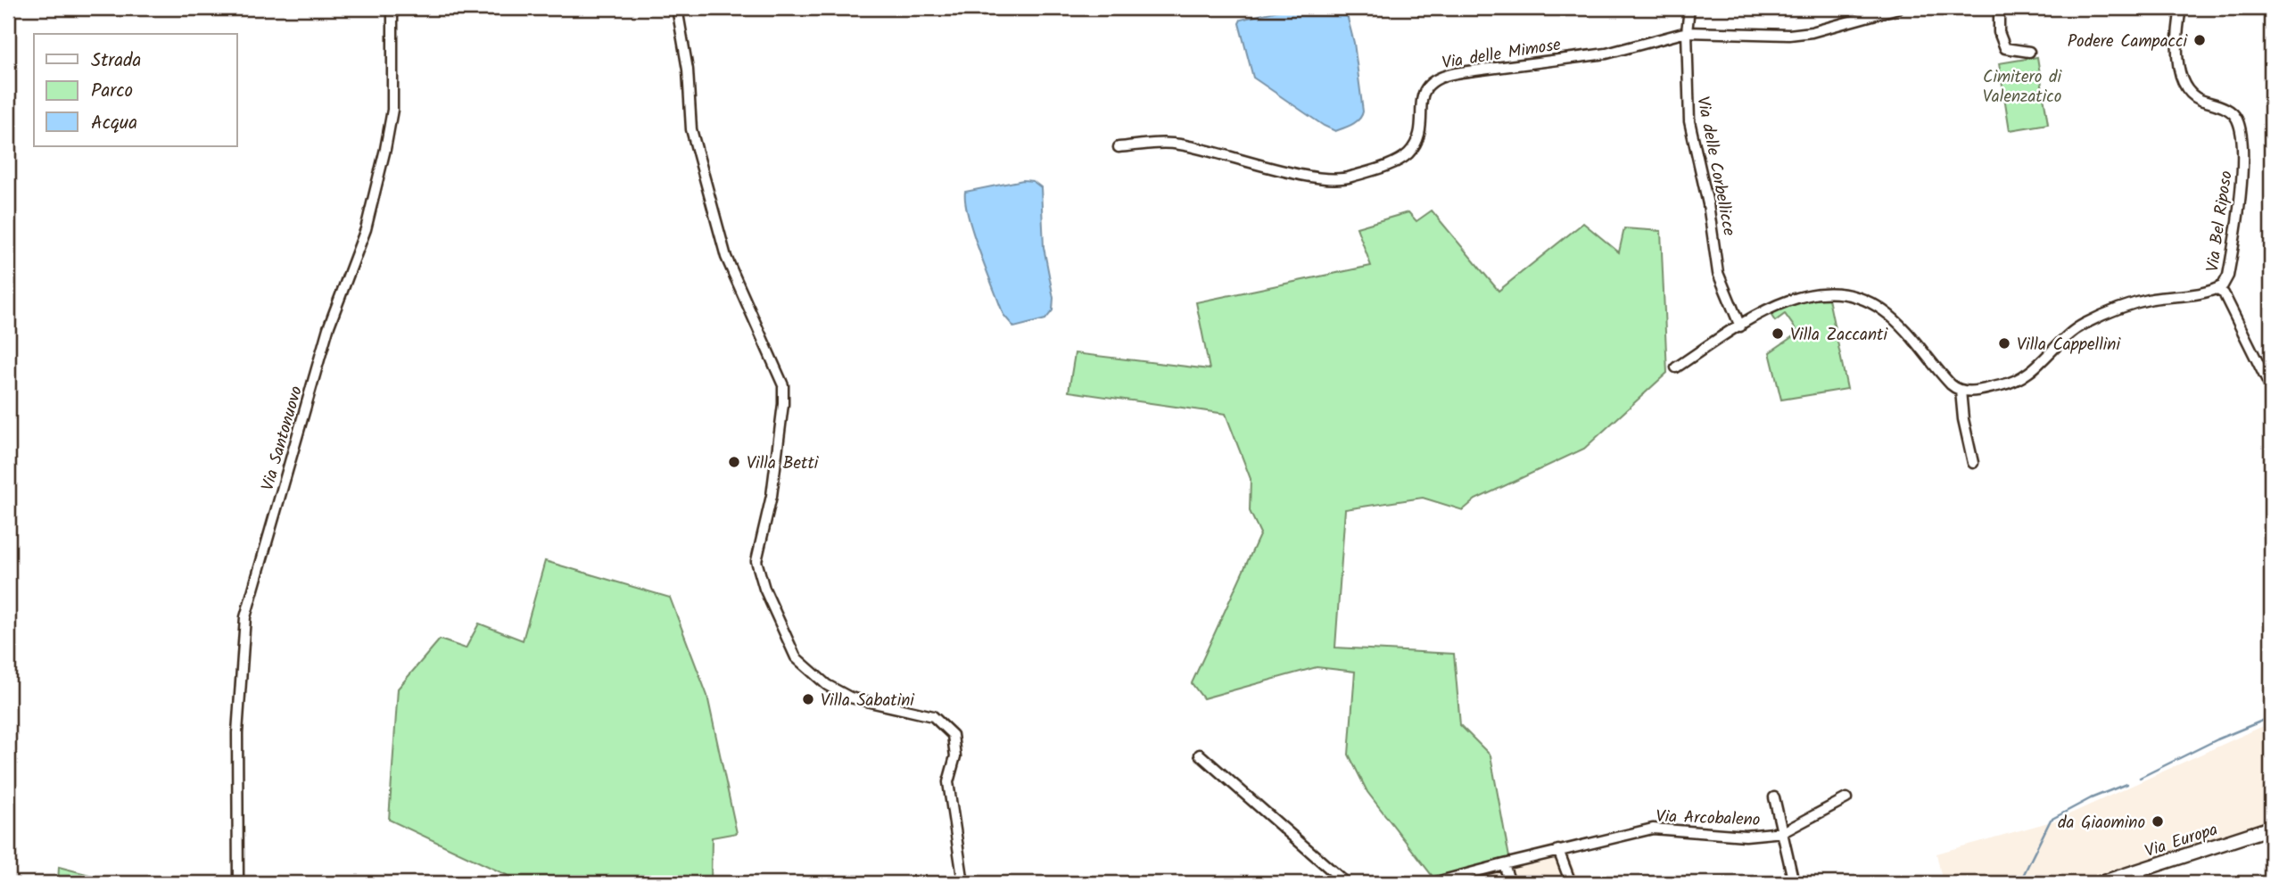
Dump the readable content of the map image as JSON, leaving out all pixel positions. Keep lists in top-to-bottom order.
{
  "streets": {
    "main road": ["Via Europa"],
    "street": [
      "Via delle Mimose",
      "Via delle Corbellicce",
      "Via Bel Riposo",
      "Via Santonuovo",
      "Via Arcobaleno"
    ]
  },
  "crossings": [
    ["Via delle Mimose", "Via delle Corbellicce"]
  ],
  "parks": ["Cimitero di Valenzatico"],
  "places": [
    "Podere Campacci",
    "Villa Zaccanti",
    "Villa Cappellini",
    "Villa Betti",
    "Villa Sabatini",
    "da Giaomino"
  ],
  "legend": ["Strada", "Parco", "Acqua"]
}
